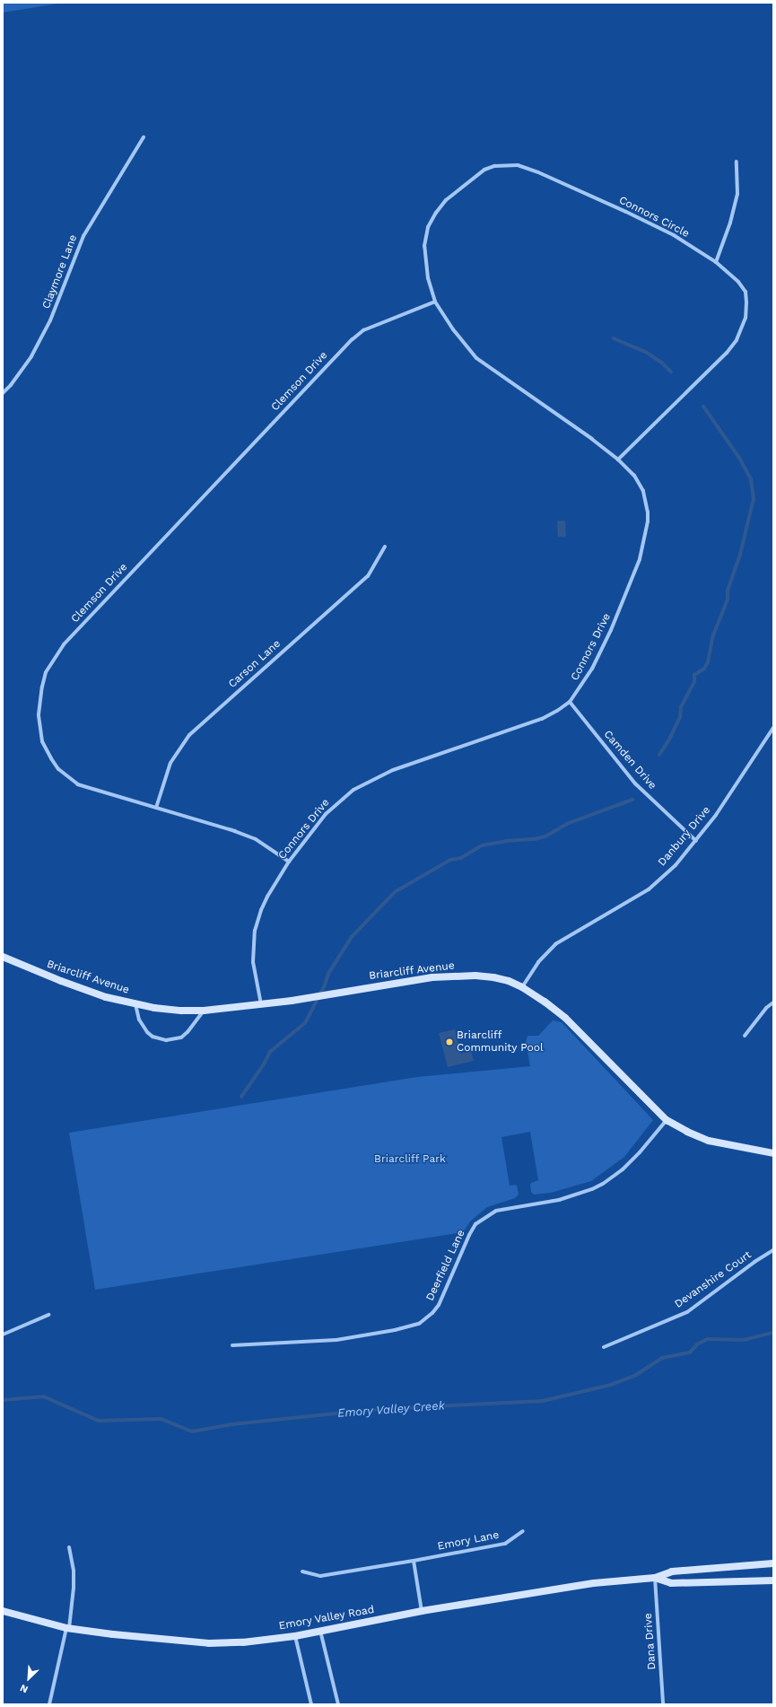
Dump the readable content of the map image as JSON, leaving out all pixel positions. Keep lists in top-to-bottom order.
{
  "streets": {
    "main road": ["Briarcliff Avenue", "Emory Valley Road"],
    "street": [
      "Connors Circle",
      "Claymore Lane",
      "Clemson Drive",
      "Connors Drive",
      "Carson Lane",
      "Camden Drive",
      "Danbury Drive",
      "Deerfield Lane",
      "Devanshire Court",
      "Emory Lane",
      "Dana Drive"
    ]
  },
  "crossings": [
    ["Connors Circle", "Clemson Drive"],
    ["Connors Circle", "Connors Drive"],
    ["Clemson Drive", "Connors Drive"],
    ["Clemson Drive", "Carson Lane"],
    ["Connors Drive", "Camden Drive"],
    ["Connors Drive", "Briarcliff Avenue"],
    ["Camden Drive", "Danbury Drive"],
    ["Danbury Drive", "Briarcliff Avenue"],
    ["Briarcliff Avenue", "Deerfield Lane"],
    ["Emory Valley Road", "Dana Drive"]
  ],
  "water": ["Emory Valley Creek"],
  "parks": ["Briarcliff Park"],
  "places": ["Briarcliff Community Pool"],
  "north": "bottom left"
}
